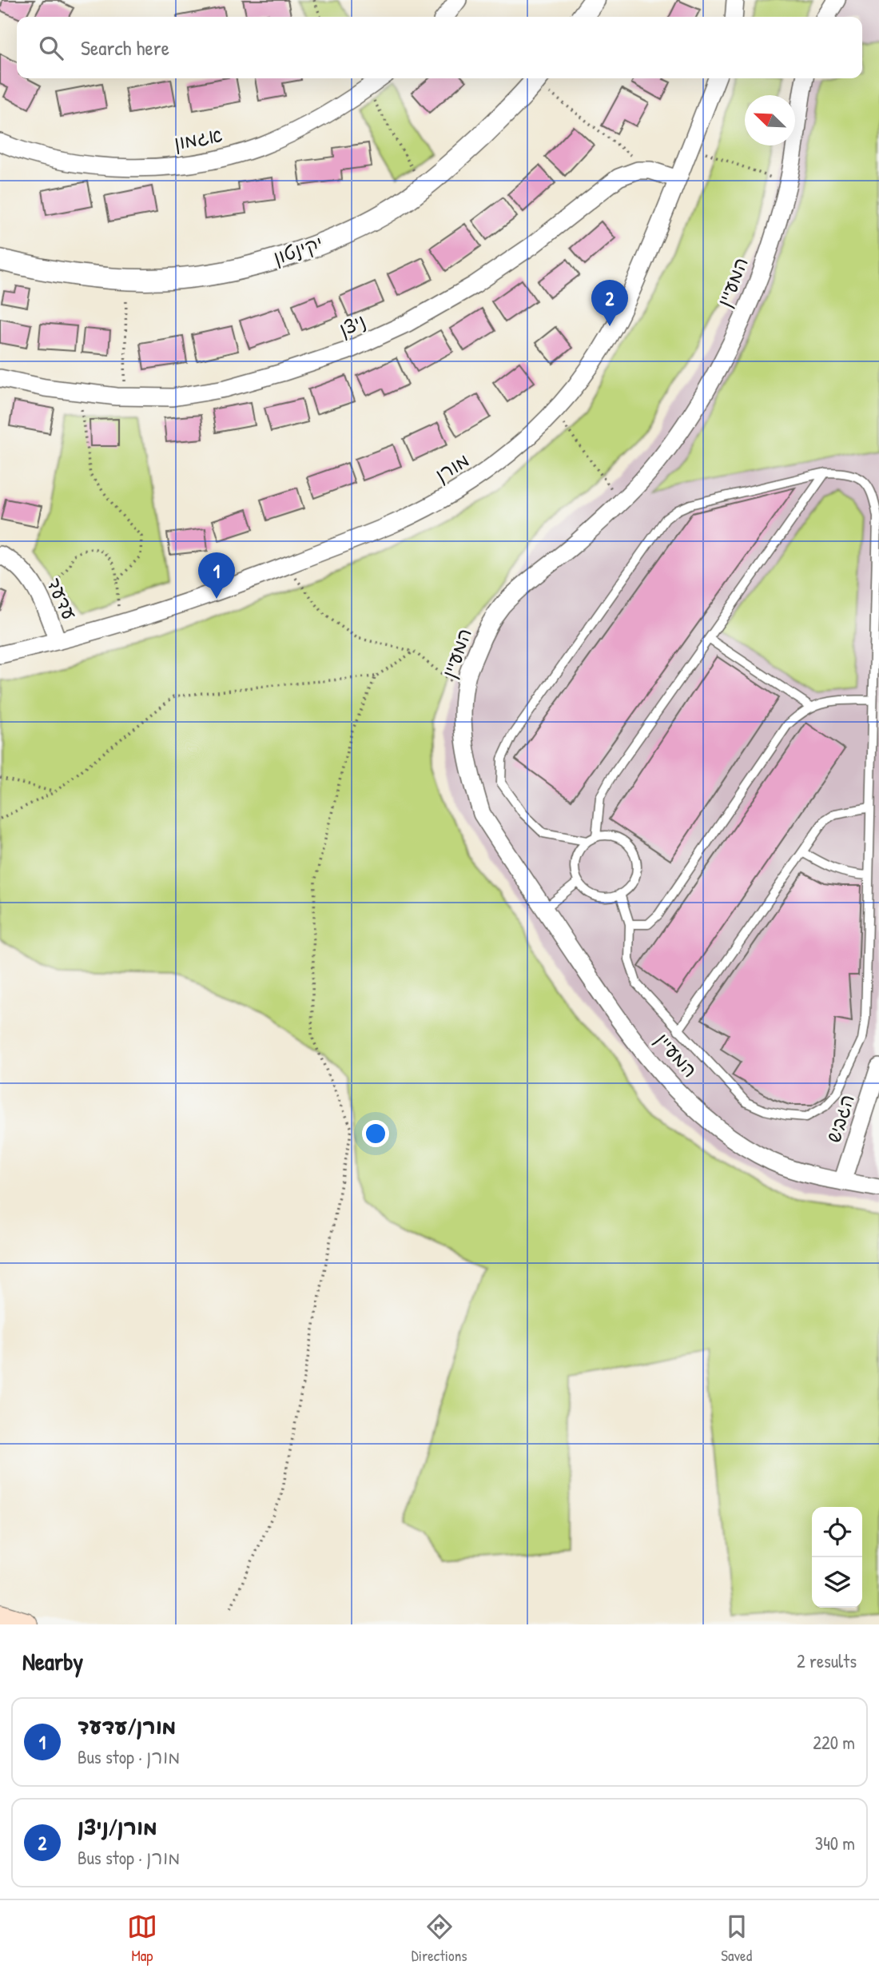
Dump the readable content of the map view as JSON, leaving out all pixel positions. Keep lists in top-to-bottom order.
{
  "streets": {
    "street": [
      "אגמון",
      "יקינטון",
      "המעיין",
      "ניצן",
      "מורן",
      "עדעד",
      "הגביש"
    ]
  },
  "crossings": [
    ["המעיין", "הגביש"],
    ["ניצן", "מורן"],
    ["מורן", "עדעד"]
  ],
  "north": "top left",
  "page": {
    "search": "Search here",
    "pins": ["2", "1"],
    "heading": ["Nearby", "2 results"],
    "list": [
      {
        "mark": "1",
        "name": "מורן/עדעד",
        "note": "Bus stop · מורן",
        "value": "220 m"
      },
      {
        "mark": "2",
        "name": "מורן/ניצן",
        "note": "Bus stop · מורן",
        "value": "340 m"
      }
    ],
    "nav": ["Map", "Directions", "Saved"]
  }
}
